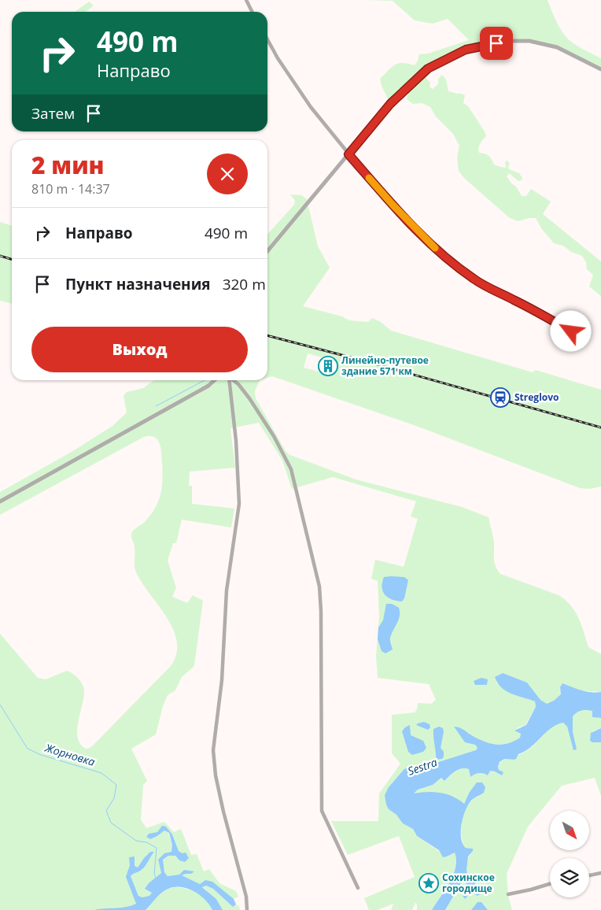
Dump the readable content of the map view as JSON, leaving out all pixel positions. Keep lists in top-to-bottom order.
{
  "water": ["Жорновка", "Sestra"],
  "places": {
    "building": ["Линейно-путевое здание 571 км"],
    "station": ["Streglovo"],
    "place": ["Сохинское городище"]
  },
  "north": "bottom right",
  "page": {
    "turn": ["490 m", "Направо"],
    "then": "Затем",
    "heading": ["2 мин", "810 m · 14:37"],
    "list": [
      {
        "name": "Направо",
        "value": "490 m"
      },
      {
        "name": "Пункт назначения",
        "value": "320 m"
      }
    ],
    "buttons": "Выход"
  }
}
